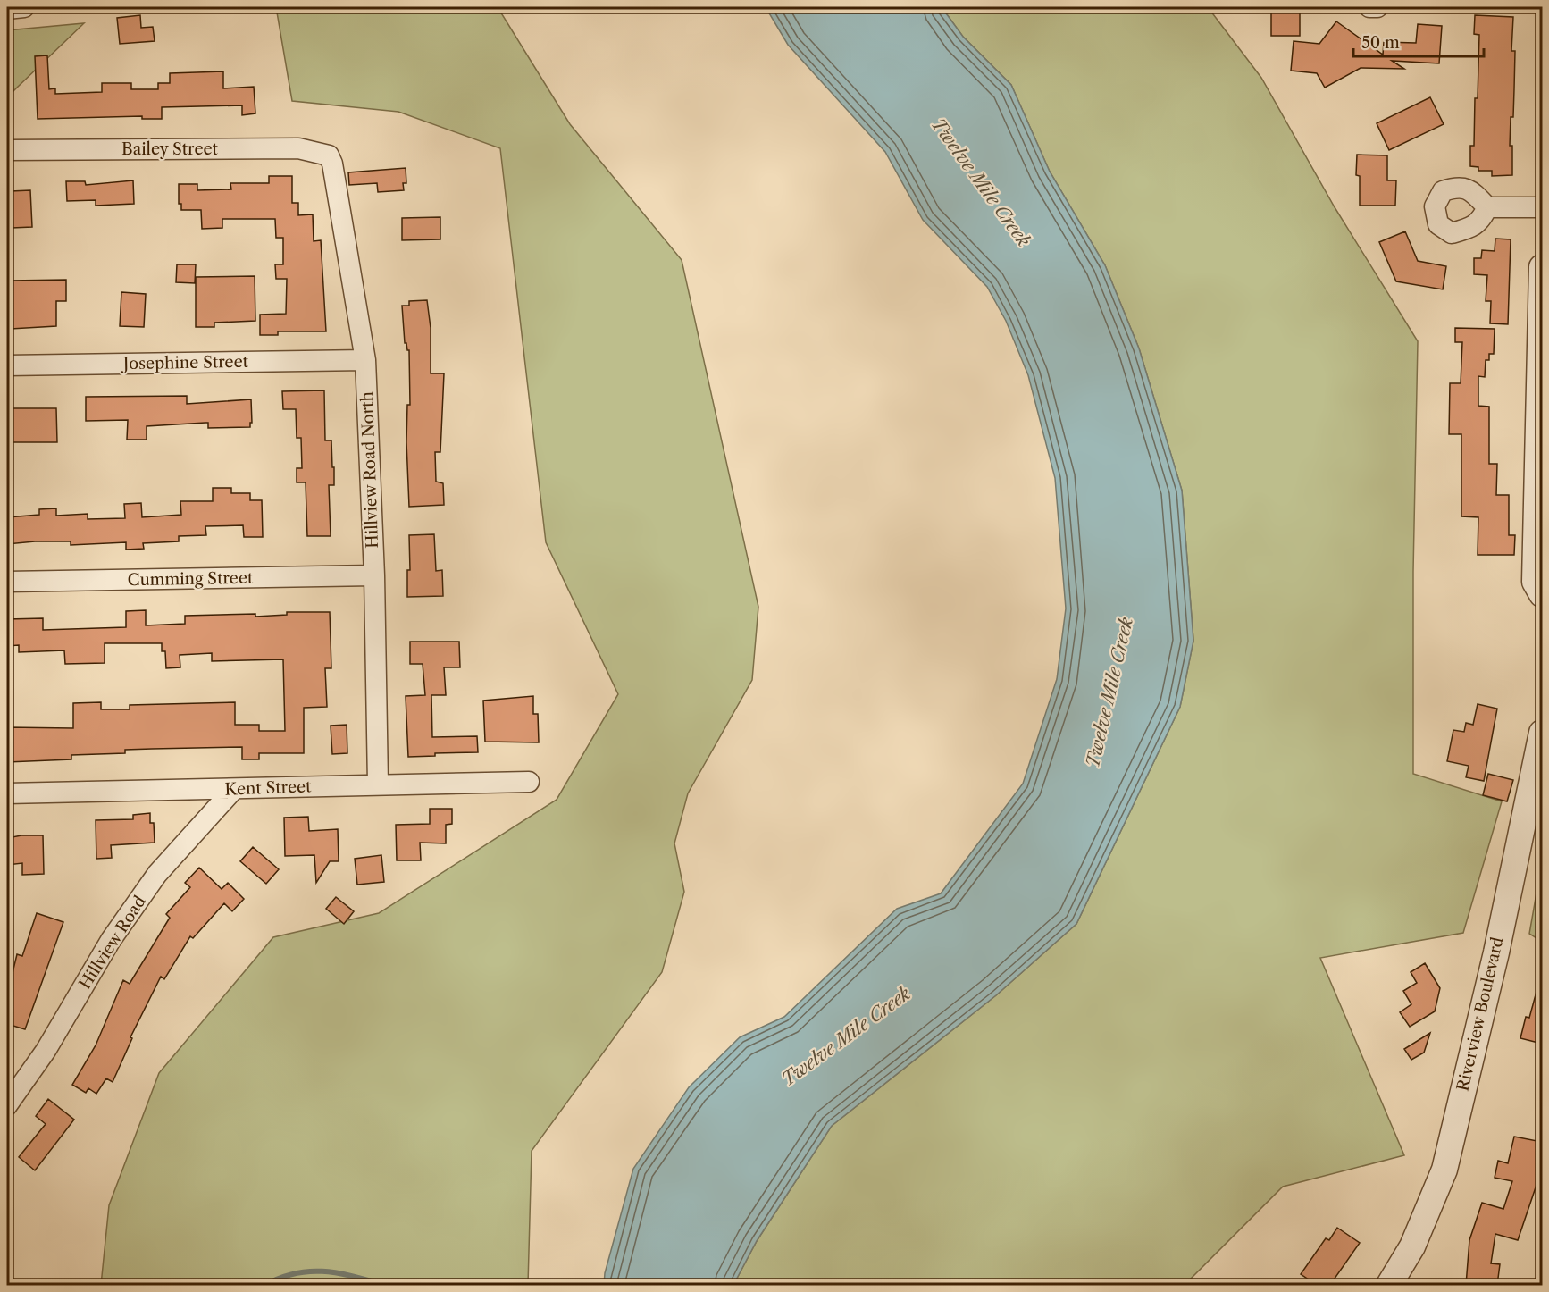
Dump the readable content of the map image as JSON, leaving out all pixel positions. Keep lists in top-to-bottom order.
{
  "streets": {
    "street": [
      "Bailey Street",
      "Josephine Street",
      "Hillview Road North",
      "Cumming Street",
      "Kent Street",
      "Hillview Road",
      "Riverview Boulevard"
    ]
  },
  "crossings": [
    ["Bailey Street", "Hillview Road North"],
    ["Josephine Street", "Hillview Road North"],
    ["Hillview Road North", "Cumming Street"],
    ["Hillview Road North", "Kent Street"],
    ["Kent Street", "Hillview Road"]
  ],
  "water": ["Twelve Mile Creek"],
  "scale_bar": "50 m"
}
